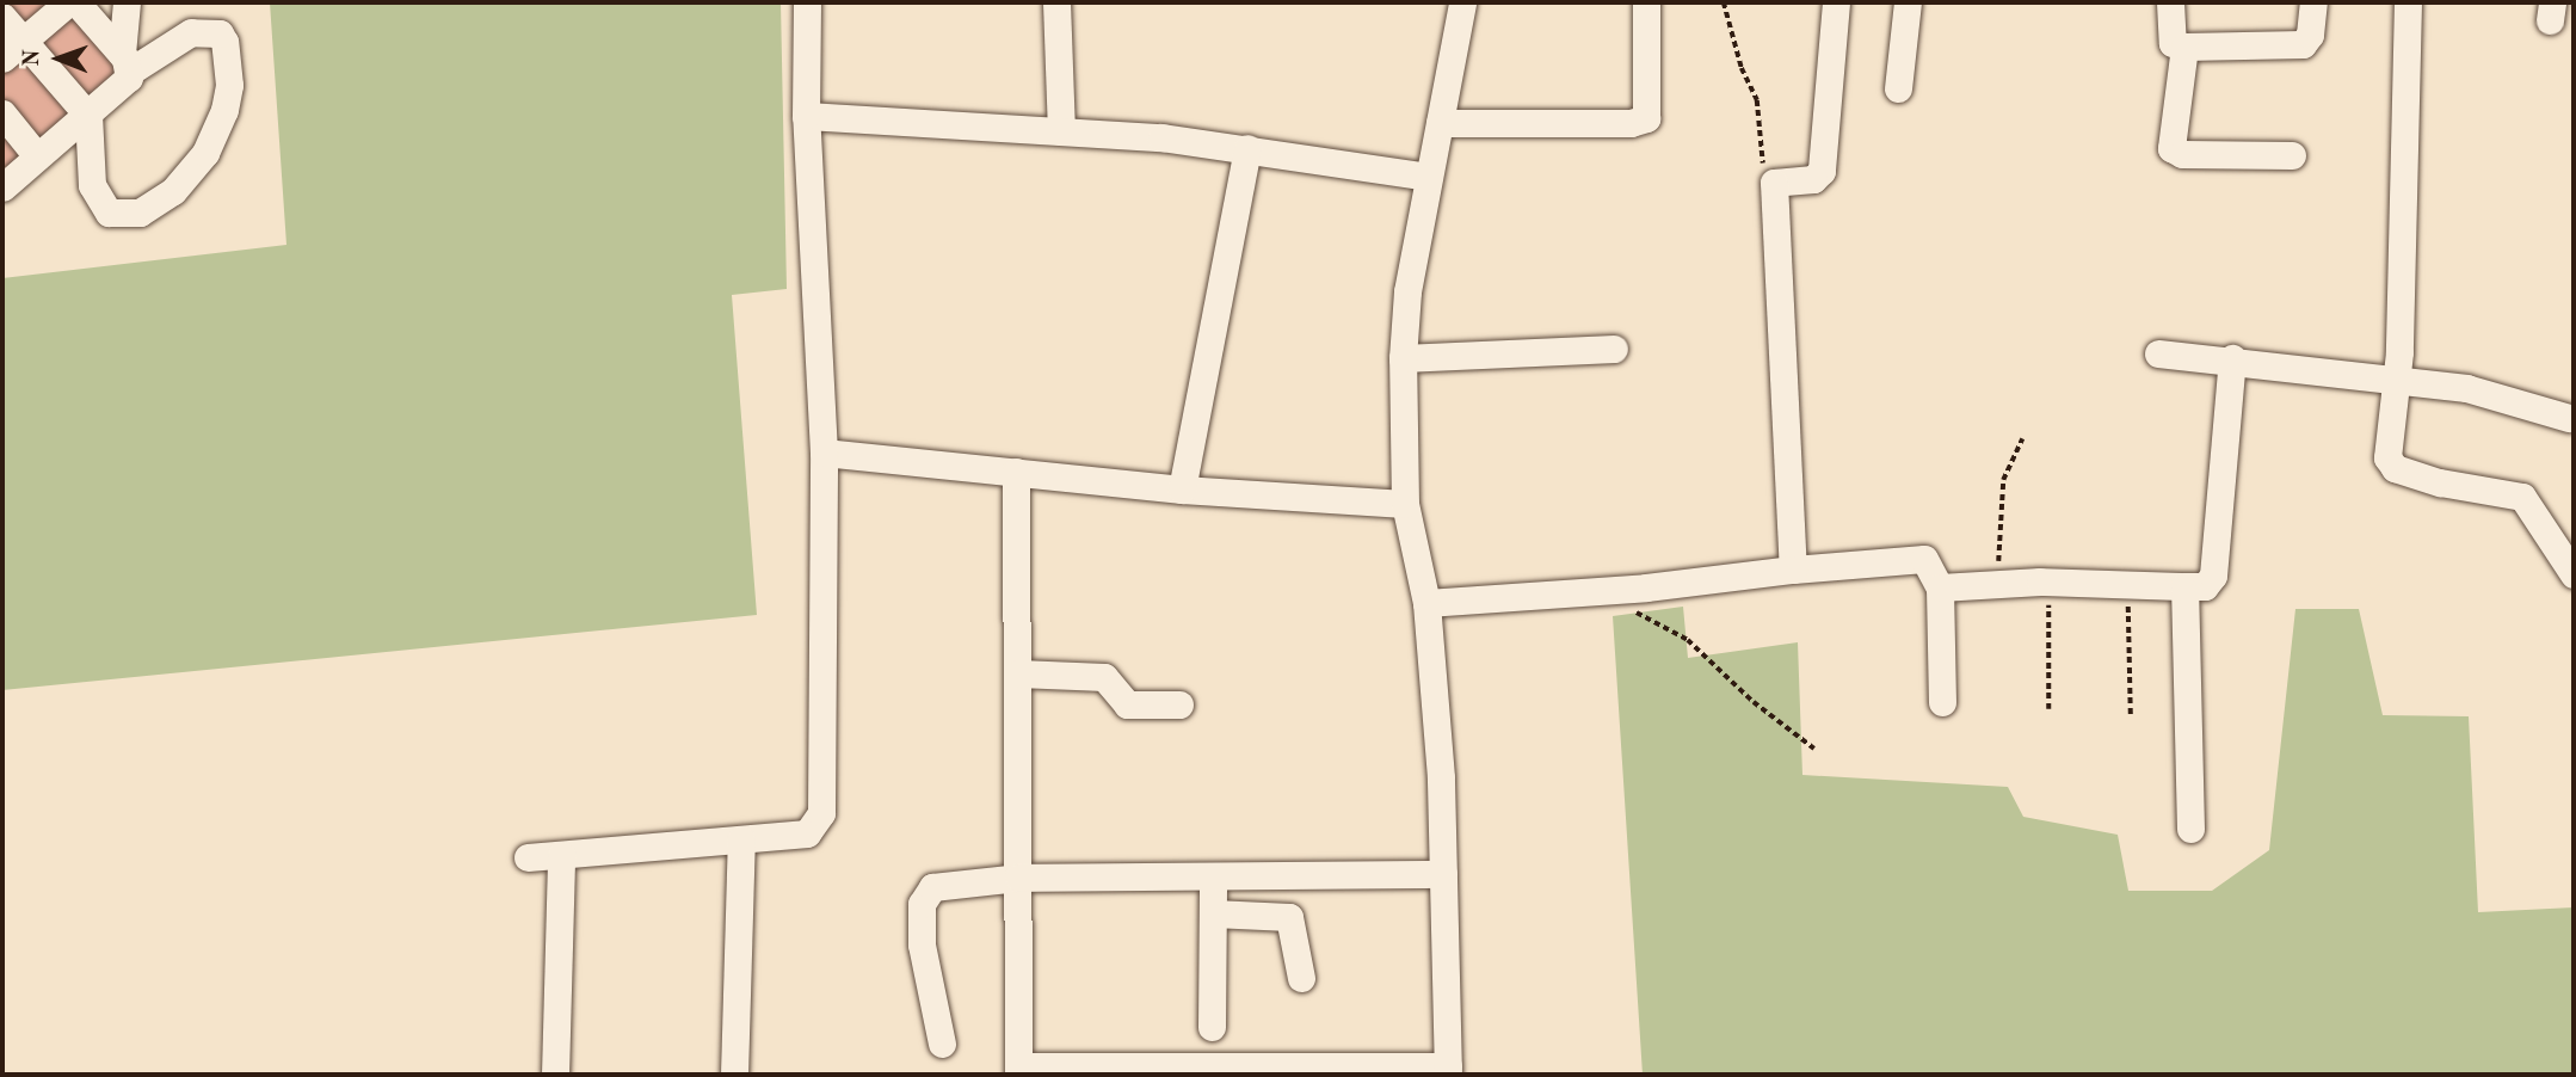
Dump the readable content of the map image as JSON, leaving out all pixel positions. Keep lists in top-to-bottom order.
{
  "north": "left"
}
